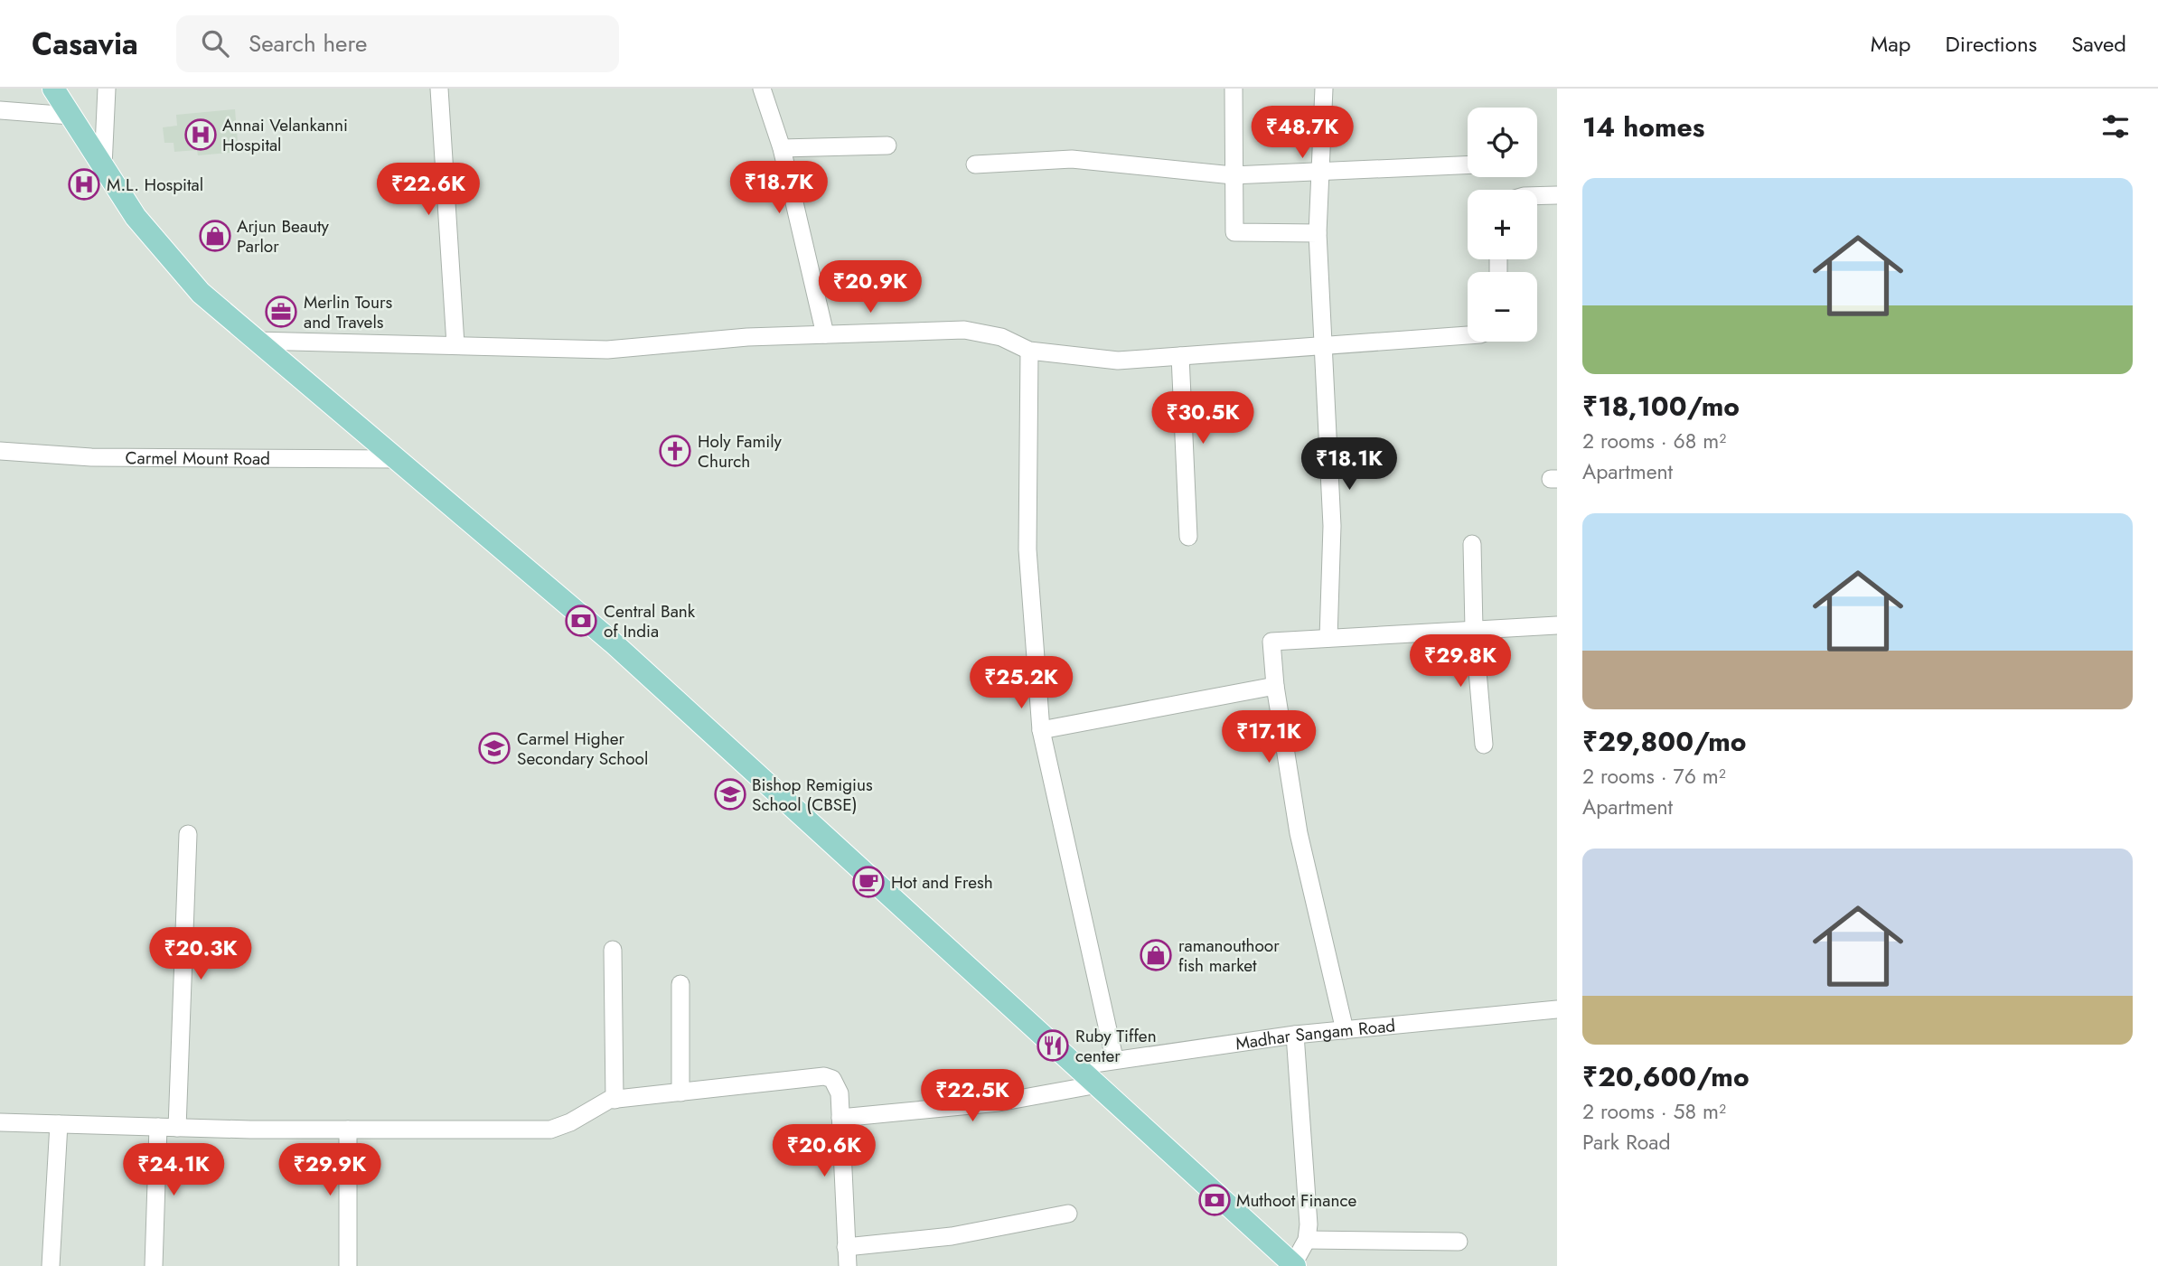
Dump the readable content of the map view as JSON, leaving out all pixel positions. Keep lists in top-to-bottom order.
{
  "streets": {
    "street": ["Carmel Mount Road", "Madhar Sangam Road"]
  },
  "places": {
    "hospital": ["Annai Velankanni Hospital", "M.L. Hospital"],
    "shop": ["Arjun Beauty Parlor", "ramanouthoor fish market"],
    "office": ["Merlin Tours and Travels"],
    "church": ["Holy Family Church"],
    "bank": ["Central Bank of India", "Muthoot Finance"],
    "school or university": ["Carmel Higher Secondary School", "Bishop Remigius School (CBSE)"],
    "cafe": ["Hot and Fresh"],
    "restaurant": ["Ruby Tiffen center"]
  },
  "page": {
    "header": "Casavia",
    "search": "Search here",
    "nav": ["Map", "Directions", "Saved"],
    "heading": "14 homes",
    "price": [
      "₹48.7K",
      "₹18.7K",
      "₹22.6K",
      "₹20.9K",
      "₹30.5K",
      "₹18.1K",
      "₹29.8K",
      "₹25.2K",
      "₹17.1K",
      "₹20.3K",
      "₹22.5K",
      "₹20.6K",
      "₹24.1K",
      "₹29.9K"
    ],
    "map_buttons": ["+", "−"],
    "list": [
      {
        "name": "₹18,100/mo",
        "note": "2 rooms · 68 m² · Apartment"
      },
      {
        "name": "₹29,800/mo",
        "note": "2 rooms · 76 m² · Apartment"
      },
      {
        "name": "₹20,600/mo",
        "note": "2 rooms · 58 m² · Park Road"
      }
    ]
  }
}
